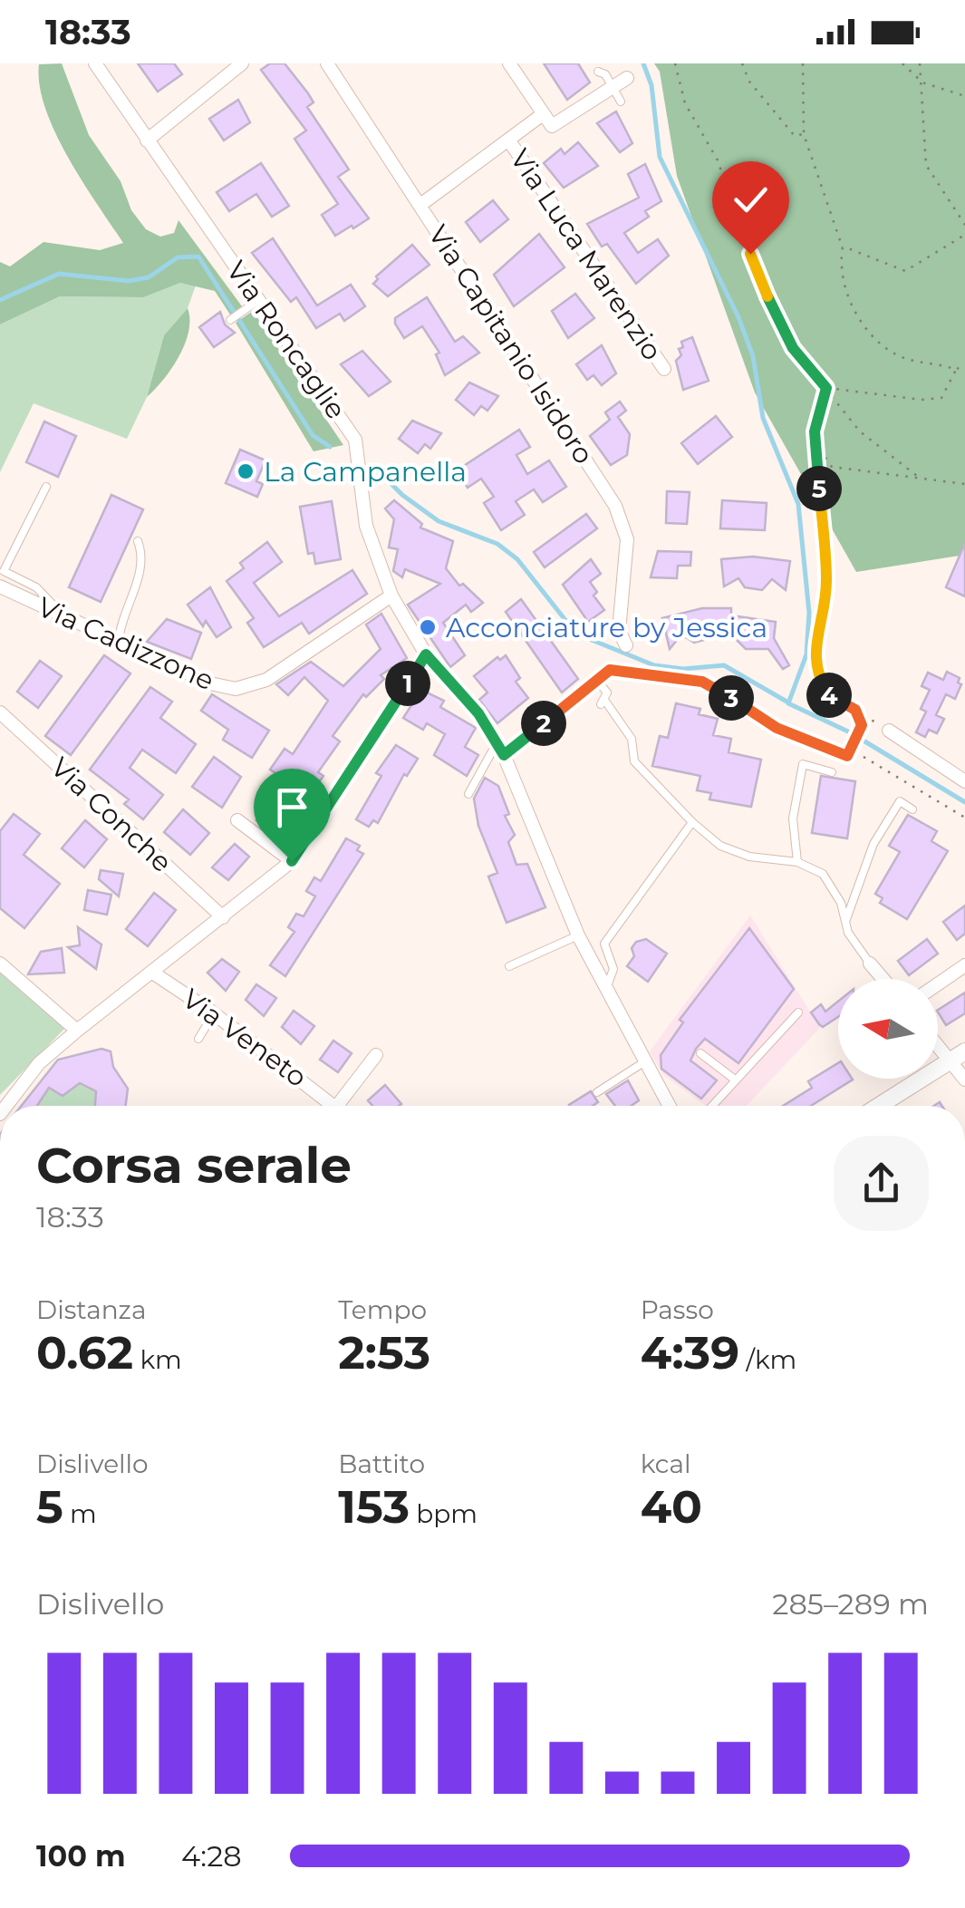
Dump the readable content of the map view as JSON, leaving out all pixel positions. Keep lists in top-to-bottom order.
{
  "streets": {
    "street": [
      "Via Luca Marenzio",
      "Via Roncaglie",
      "Via Capitanio Isidoro",
      "Via Cadizzone",
      "Via Conche",
      "Via Veneto"
    ]
  },
  "crossings": [
    ["Via Roncaglie", "Via Cadizzone"]
  ],
  "places": ["La Campanella", "Acconciature by Jessica"],
  "north": "left",
  "page": {
    "status": "18:33",
    "pins": [
      "5",
      "1",
      "4",
      "3",
      "2"
    ],
    "heading": ["Corsa serale", "18:33"],
    "stats": [
      ["Distanza", "0.62 km"],
      ["Tempo", "2:53"],
      ["Passo", "4:39 /km"],
      ["Dislivello", "5 m"],
      ["Battito", "153 bpm"],
      ["kcal", "40"]
    ],
    "chart": ["Dislivello", "285–289 m"],
    "list": [
      {
        "name": "100 m",
        "note": "4:28"
      }
    ]
  }
}
